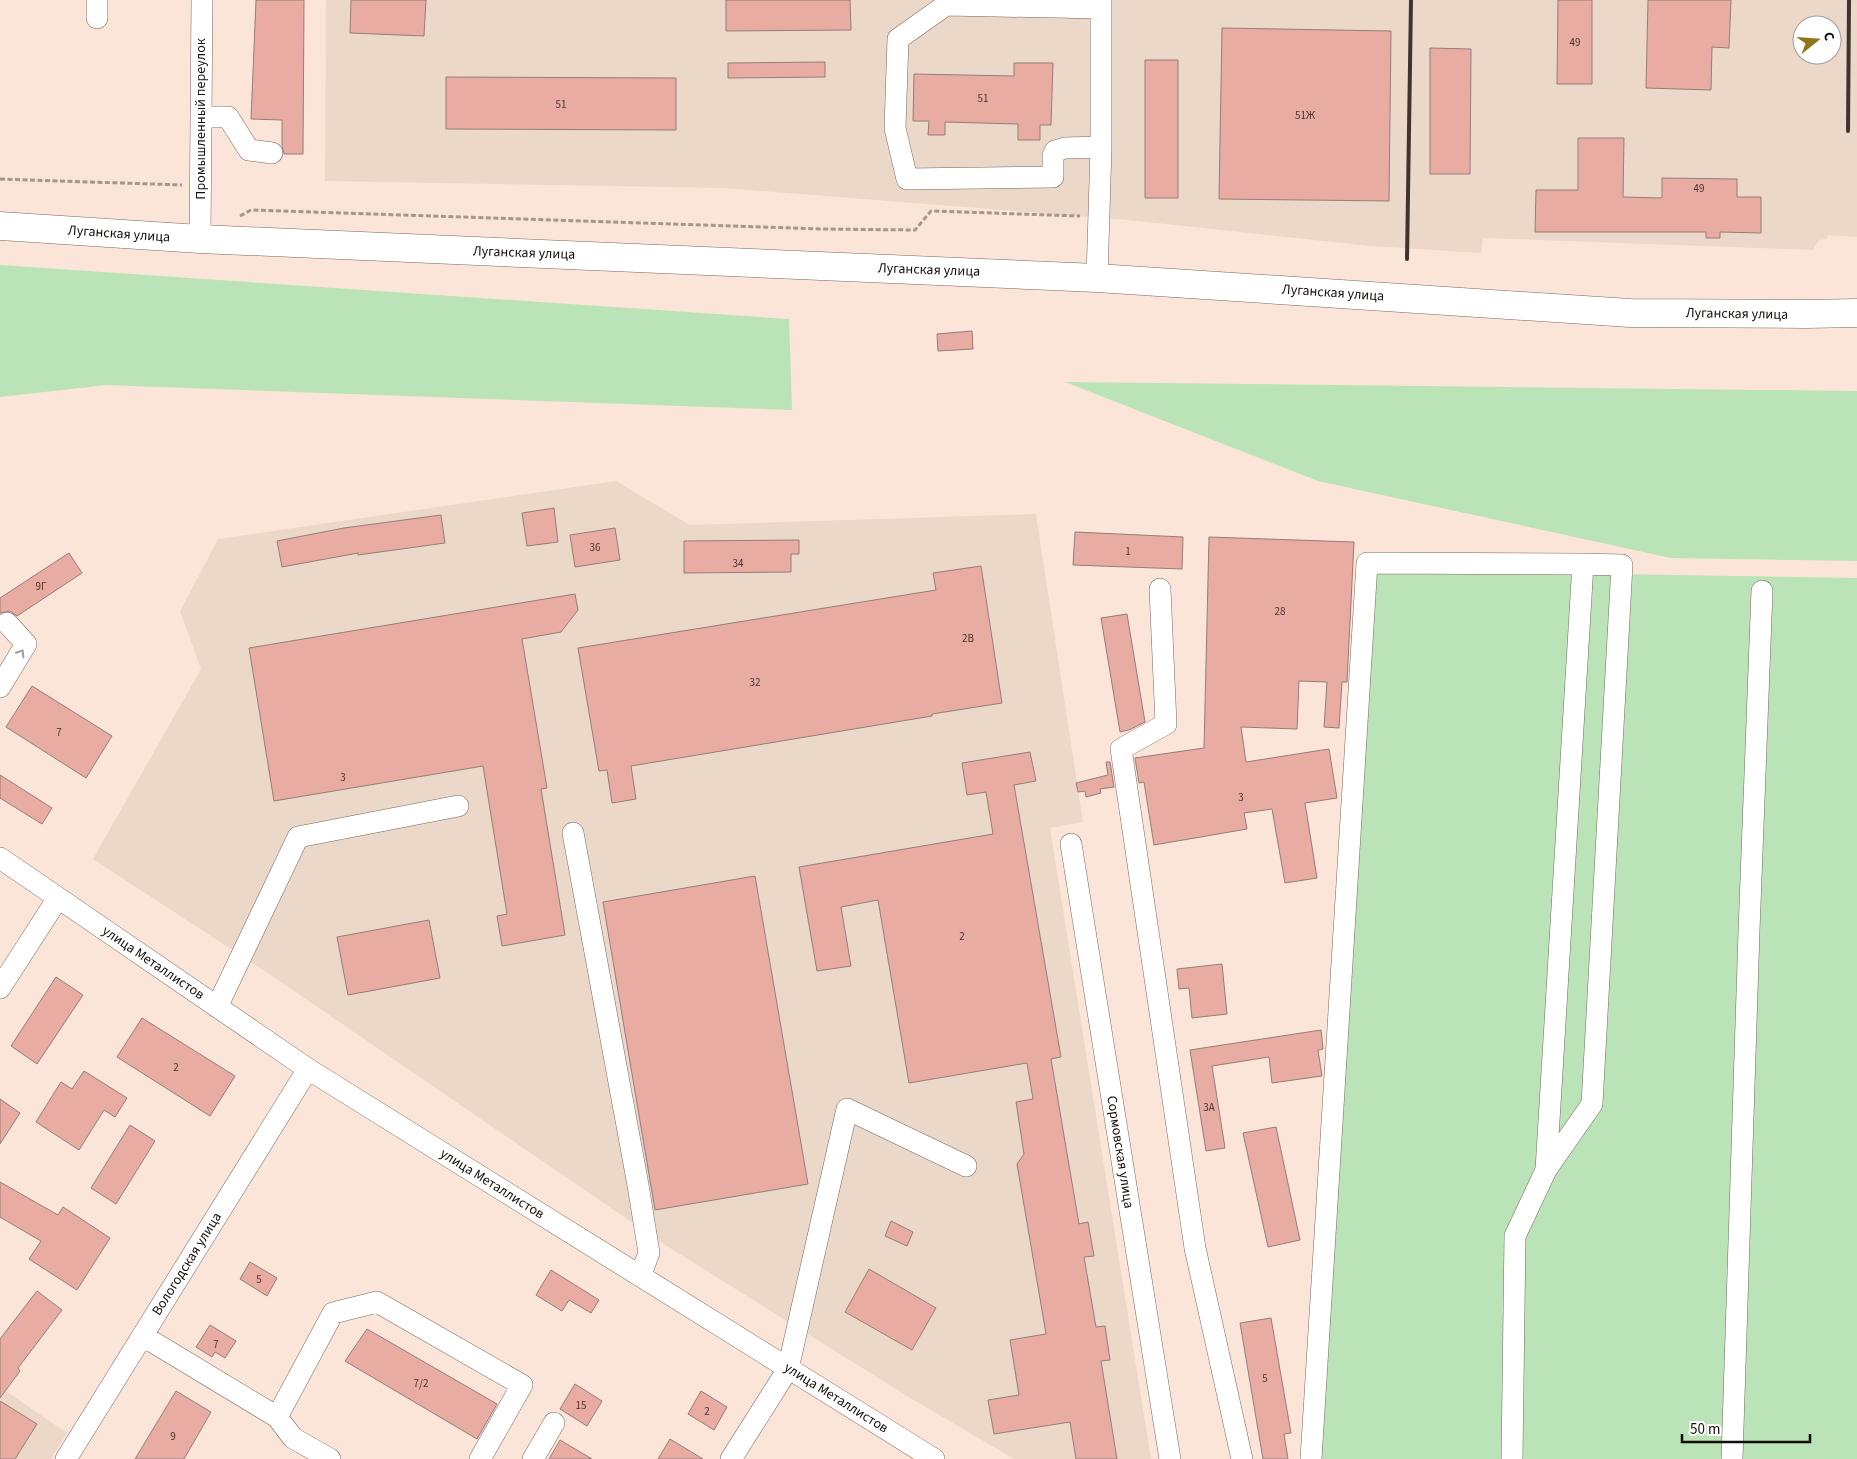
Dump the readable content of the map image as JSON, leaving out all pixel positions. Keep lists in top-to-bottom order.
{
  "streets": {
    "highway": ["Луганская улица"],
    "street": [
      "Промышленный переулок",
      "улица Металлистов",
      "Сормовская улица",
      "Вологодская улица"
    ]
  },
  "crossings": [
    ["Промышленный переулок", "Луганская улица"],
    ["улица Металлистов", "Вологодская улица"]
  ],
  "house_numbers": [
    "49",
    "51",
    "51",
    "51Ж",
    "49",
    "36",
    "1",
    "34",
    "9Г",
    "28",
    "2В",
    "32",
    "7",
    "3",
    "3",
    "2",
    "2",
    "3А",
    "5",
    "7",
    "5",
    "7/2",
    "15",
    "2",
    "9"
  ],
  "scale_bar": "50 m",
  "north": "right"
}
